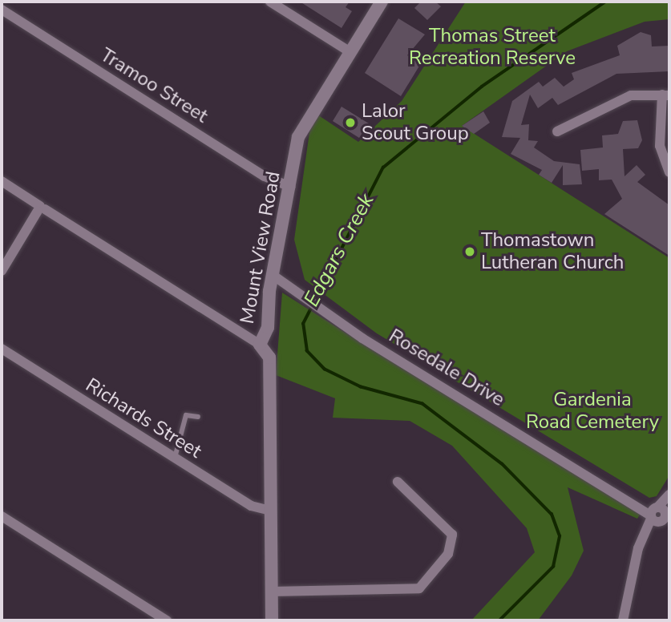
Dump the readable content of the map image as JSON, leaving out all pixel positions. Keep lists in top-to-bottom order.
{
  "streets": {
    "street": [
      "Tramoo Street",
      "Mount View Road",
      "Rosedale Drive",
      "Richards Street"
    ]
  },
  "crossings": [
    ["Tramoo Street", "Mount View Road"],
    ["Mount View Road", "Rosedale Drive"],
    ["Mount View Road", "Richards Street"]
  ],
  "water": ["Edgars Creek"],
  "parks": ["Thomas Street Recreation Reserve", "Gardenia Road Cemetery"],
  "places": ["Lalor Scout Group", "Thomastown Lutheran Church"]
}
